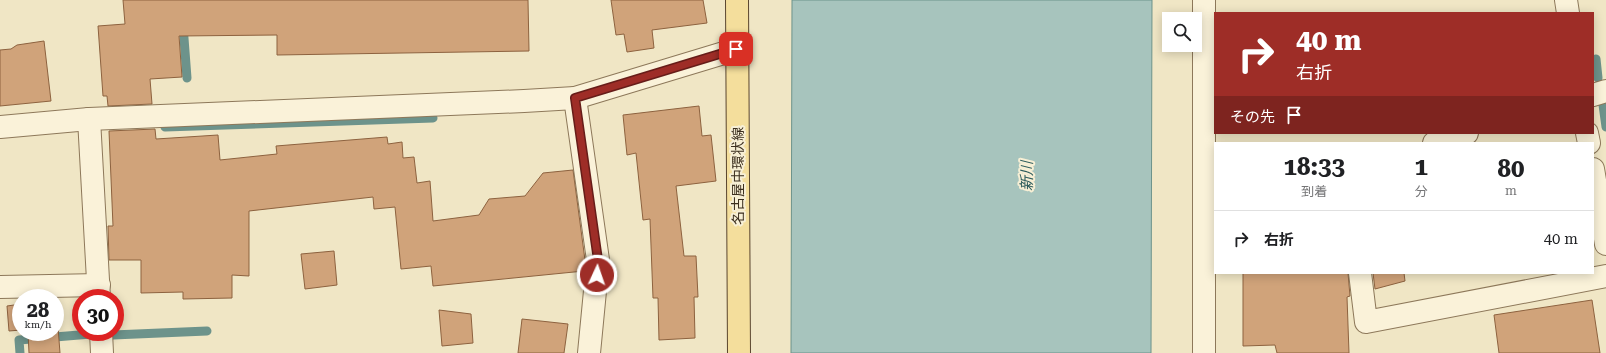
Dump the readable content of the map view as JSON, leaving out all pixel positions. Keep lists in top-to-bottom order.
{
  "streets": {
    "main road": ["名古屋中環状線"]
  },
  "water": ["新川"],
  "page": {
    "turn": ["40 m", "右折"],
    "then": "その先",
    "eta": [
      "18:33",
      "到着",
      "1",
      "分",
      "80",
      "m"
    ],
    "list": [
      {
        "name": "右折",
        "value": "40 m"
      }
    ],
    "speed": "28 km/h",
    "limit": "30"
  }
}
